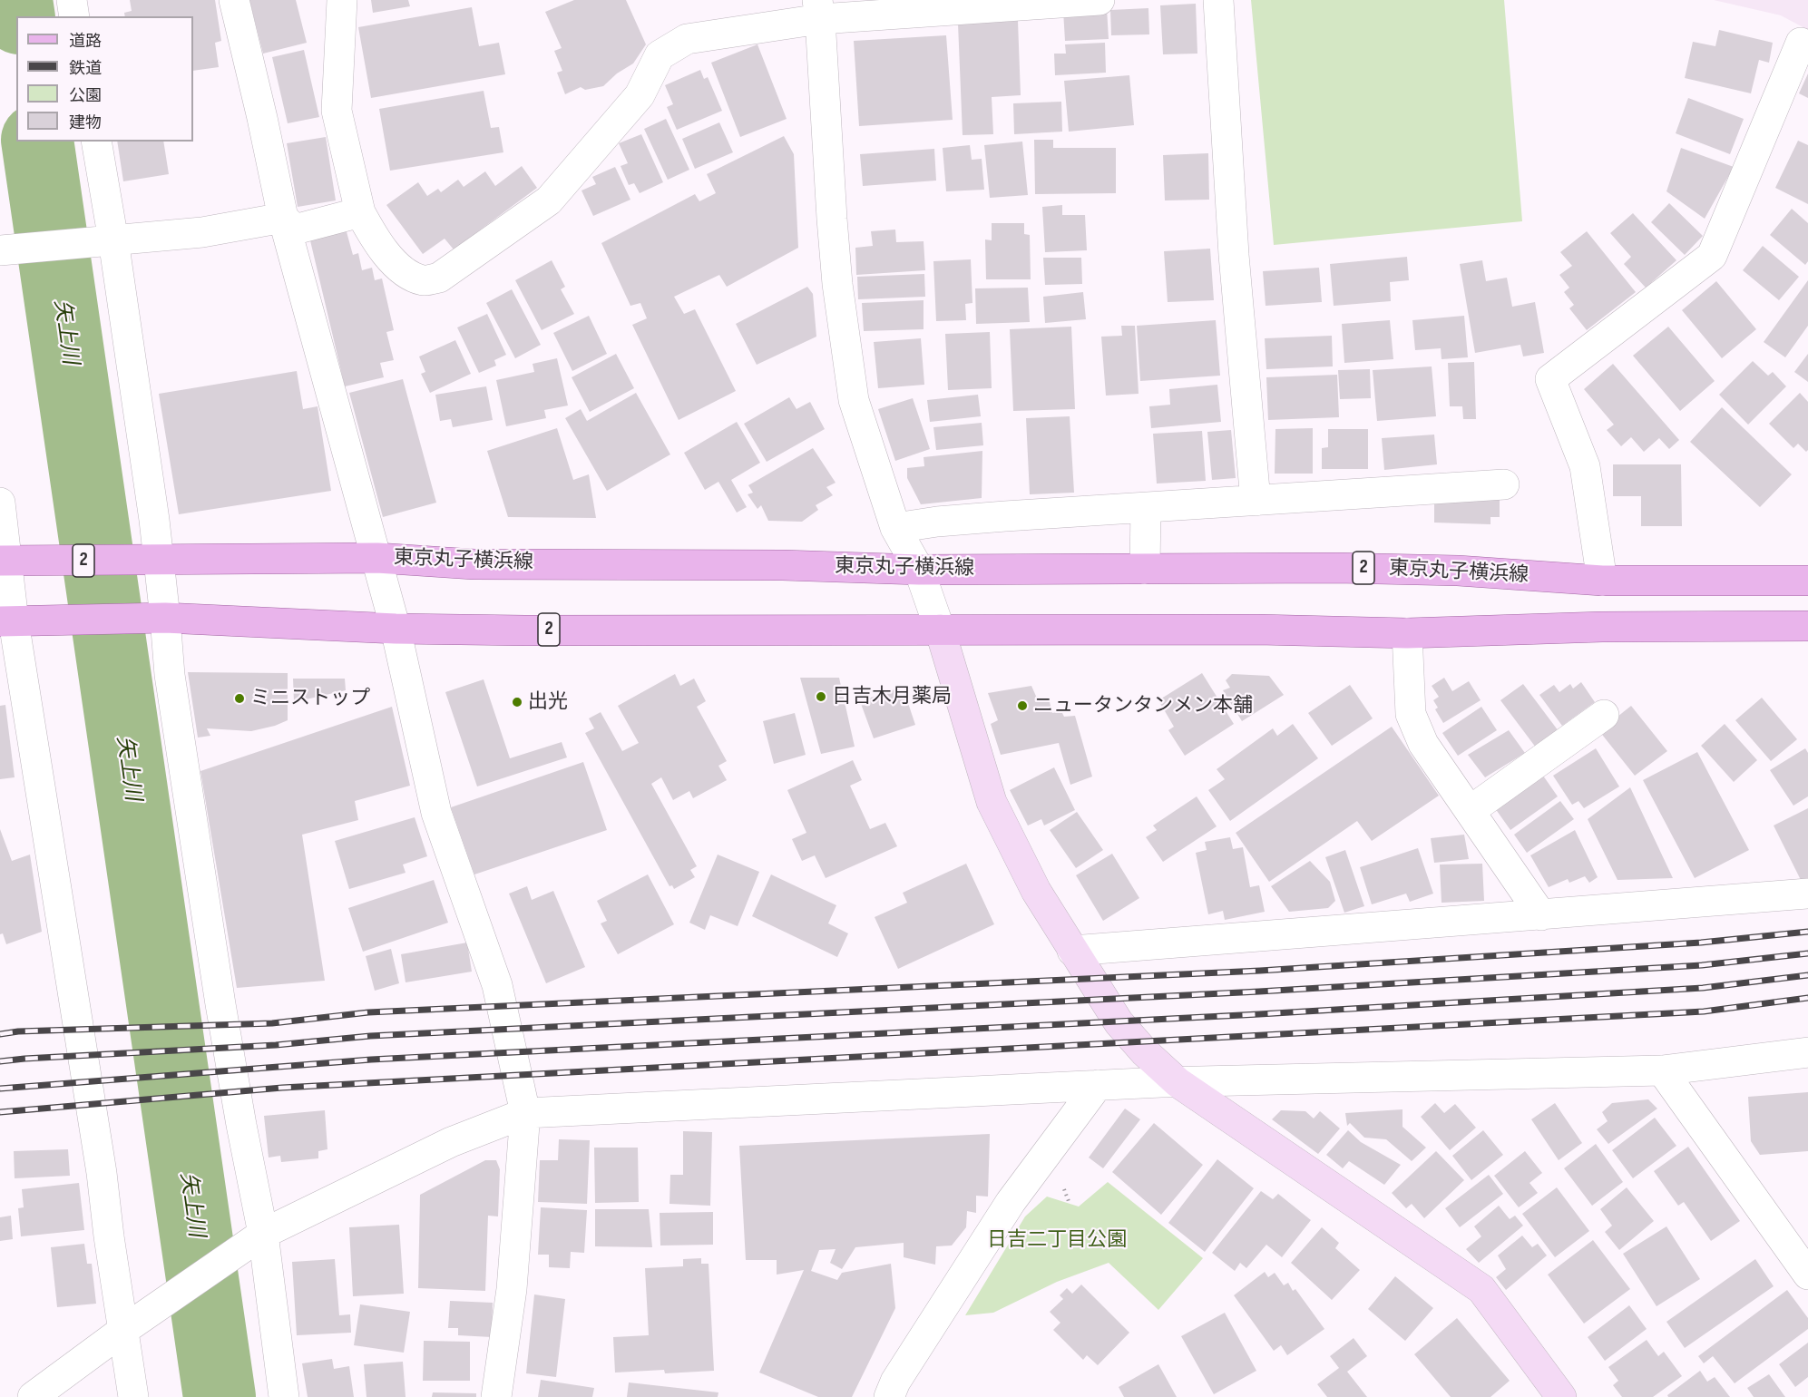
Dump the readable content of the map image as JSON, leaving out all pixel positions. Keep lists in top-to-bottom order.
{
  "streets": {
    "main road": ["2", "東京丸子横浜線"]
  },
  "water": ["矢上川"],
  "parks": ["日吉二丁目公園"],
  "places": [
    "日吉木月薬局",
    "ミニストップ",
    "出光",
    "ニュータンタンメン本舗"
  ],
  "legend": [
    "道路",
    "鉄道",
    "公園",
    "建物"
  ]
}
